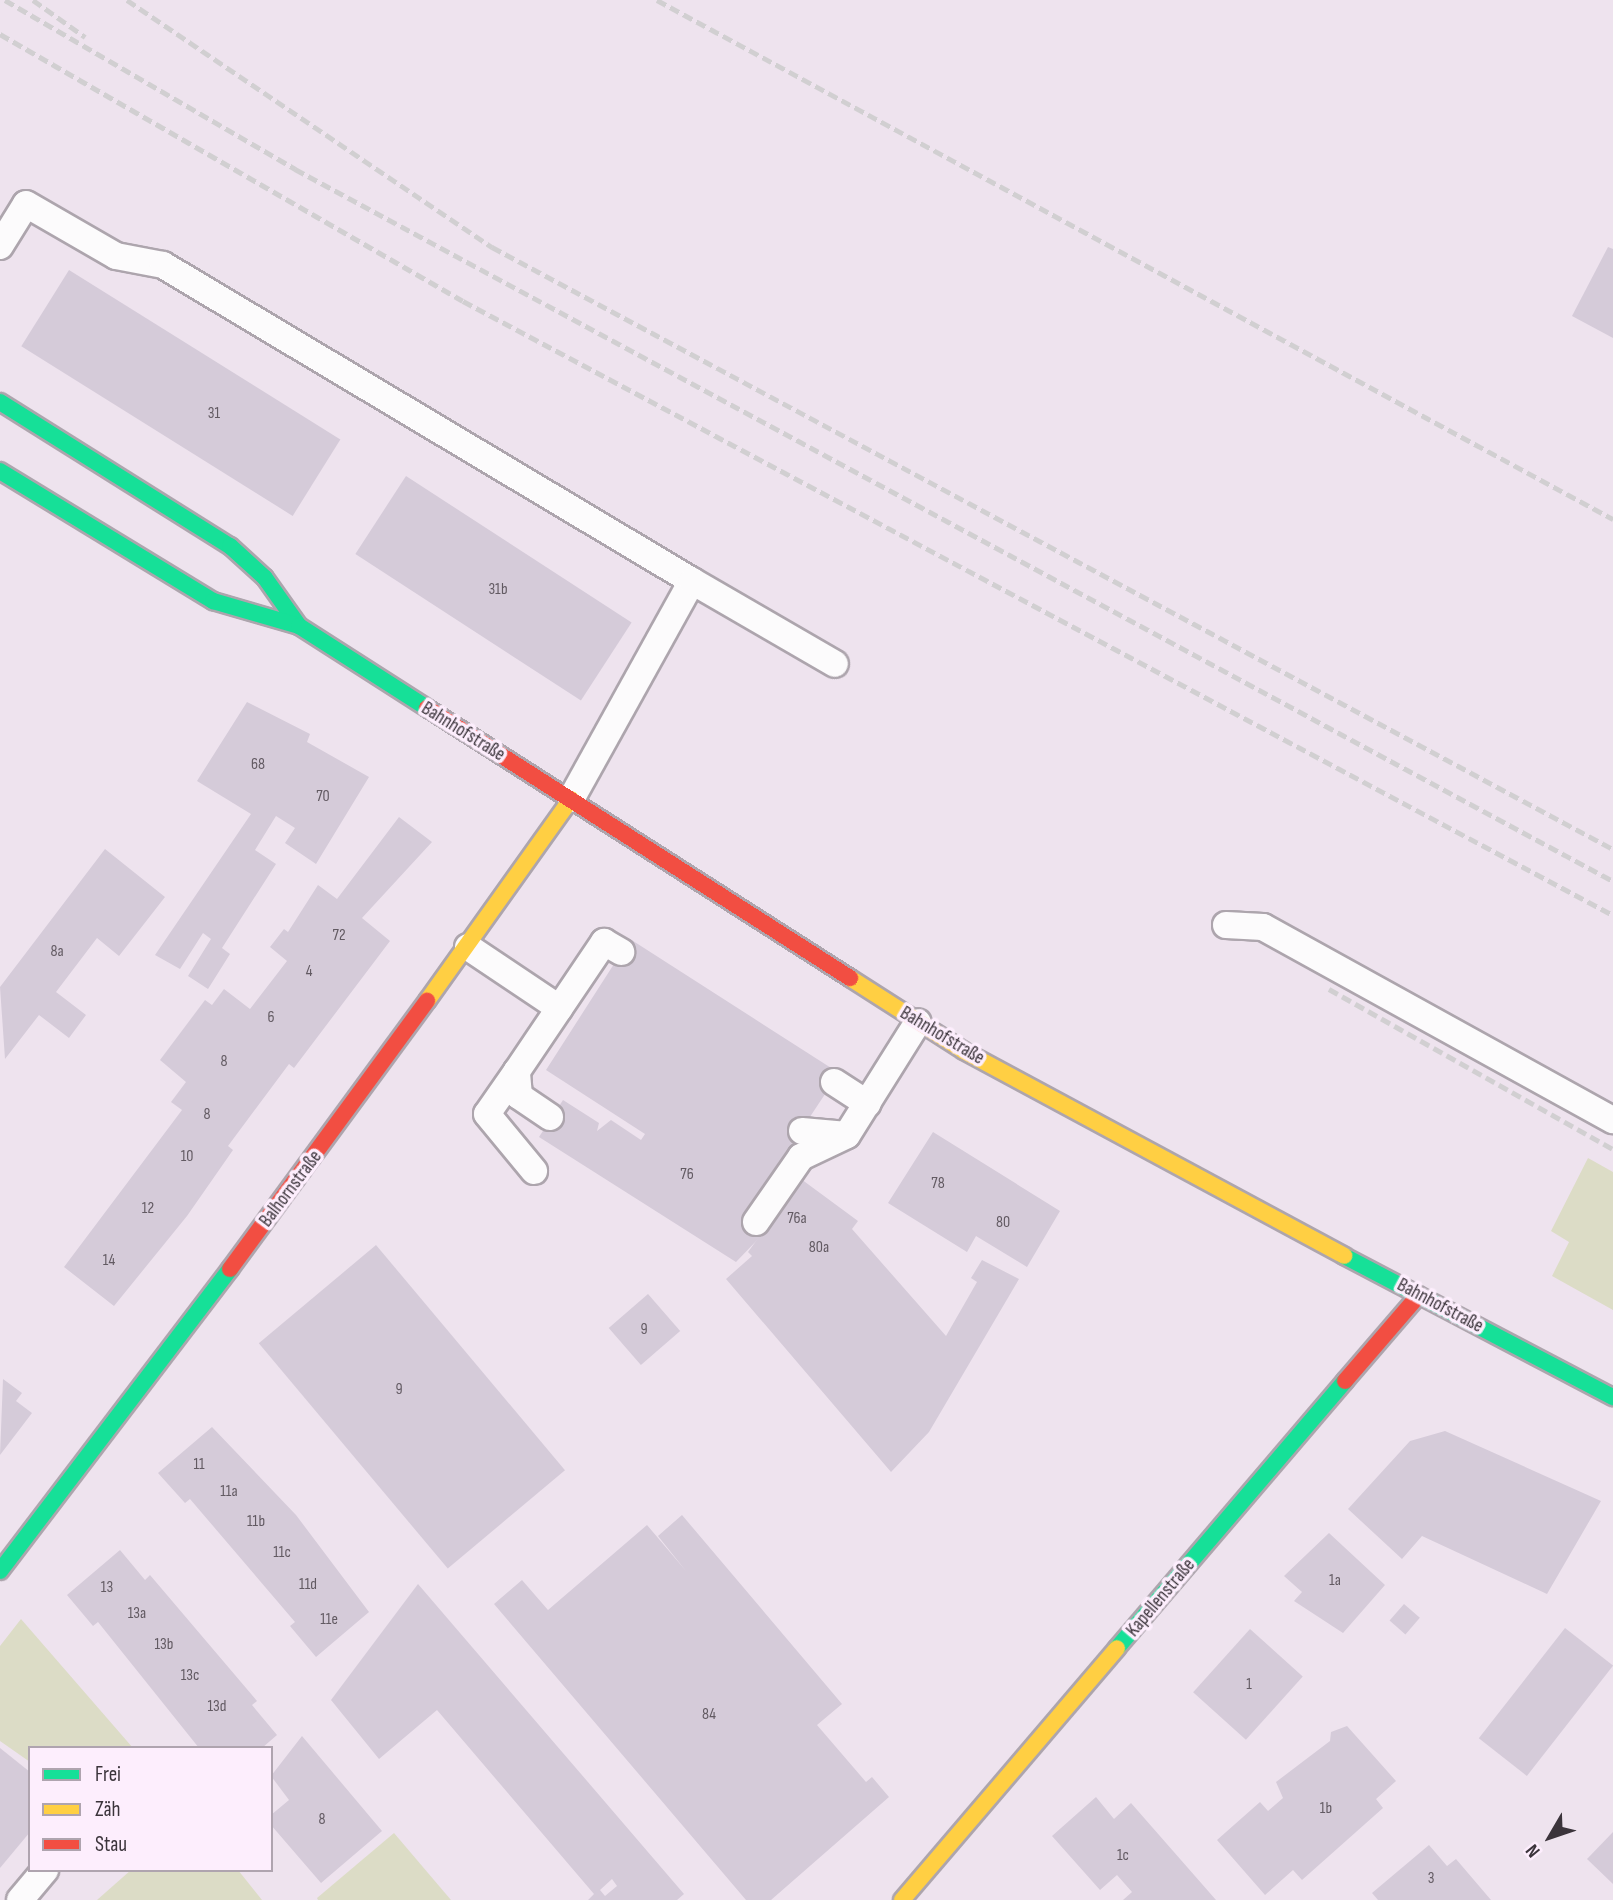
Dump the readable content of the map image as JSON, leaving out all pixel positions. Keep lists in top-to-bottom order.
{
  "streets": {
    "main road": ["Bahnhofstraße", "Balhornstraße", "Kapellenstraße"]
  },
  "crossings": [
    ["Bahnhofstraße", "Balhornstraße"],
    ["Bahnhofstraße", "Kapellenstraße"]
  ],
  "house_numbers": [
    "31",
    "31b",
    "68",
    "70",
    "72",
    "8a",
    "4",
    "6",
    "8",
    "8",
    "10",
    "76",
    "78",
    "12",
    "76a",
    "80",
    "80a",
    "14",
    "9",
    "9",
    "11",
    "11a",
    "11b",
    "11c",
    "1a",
    "11d",
    "13",
    "13a",
    "11e",
    "13b",
    "13c",
    "1",
    "13d",
    "84",
    "1b",
    "8",
    "1c",
    "3"
  ],
  "legend": ["Frei", "Zäh", "Stau"],
  "north": "bottom left"
}
